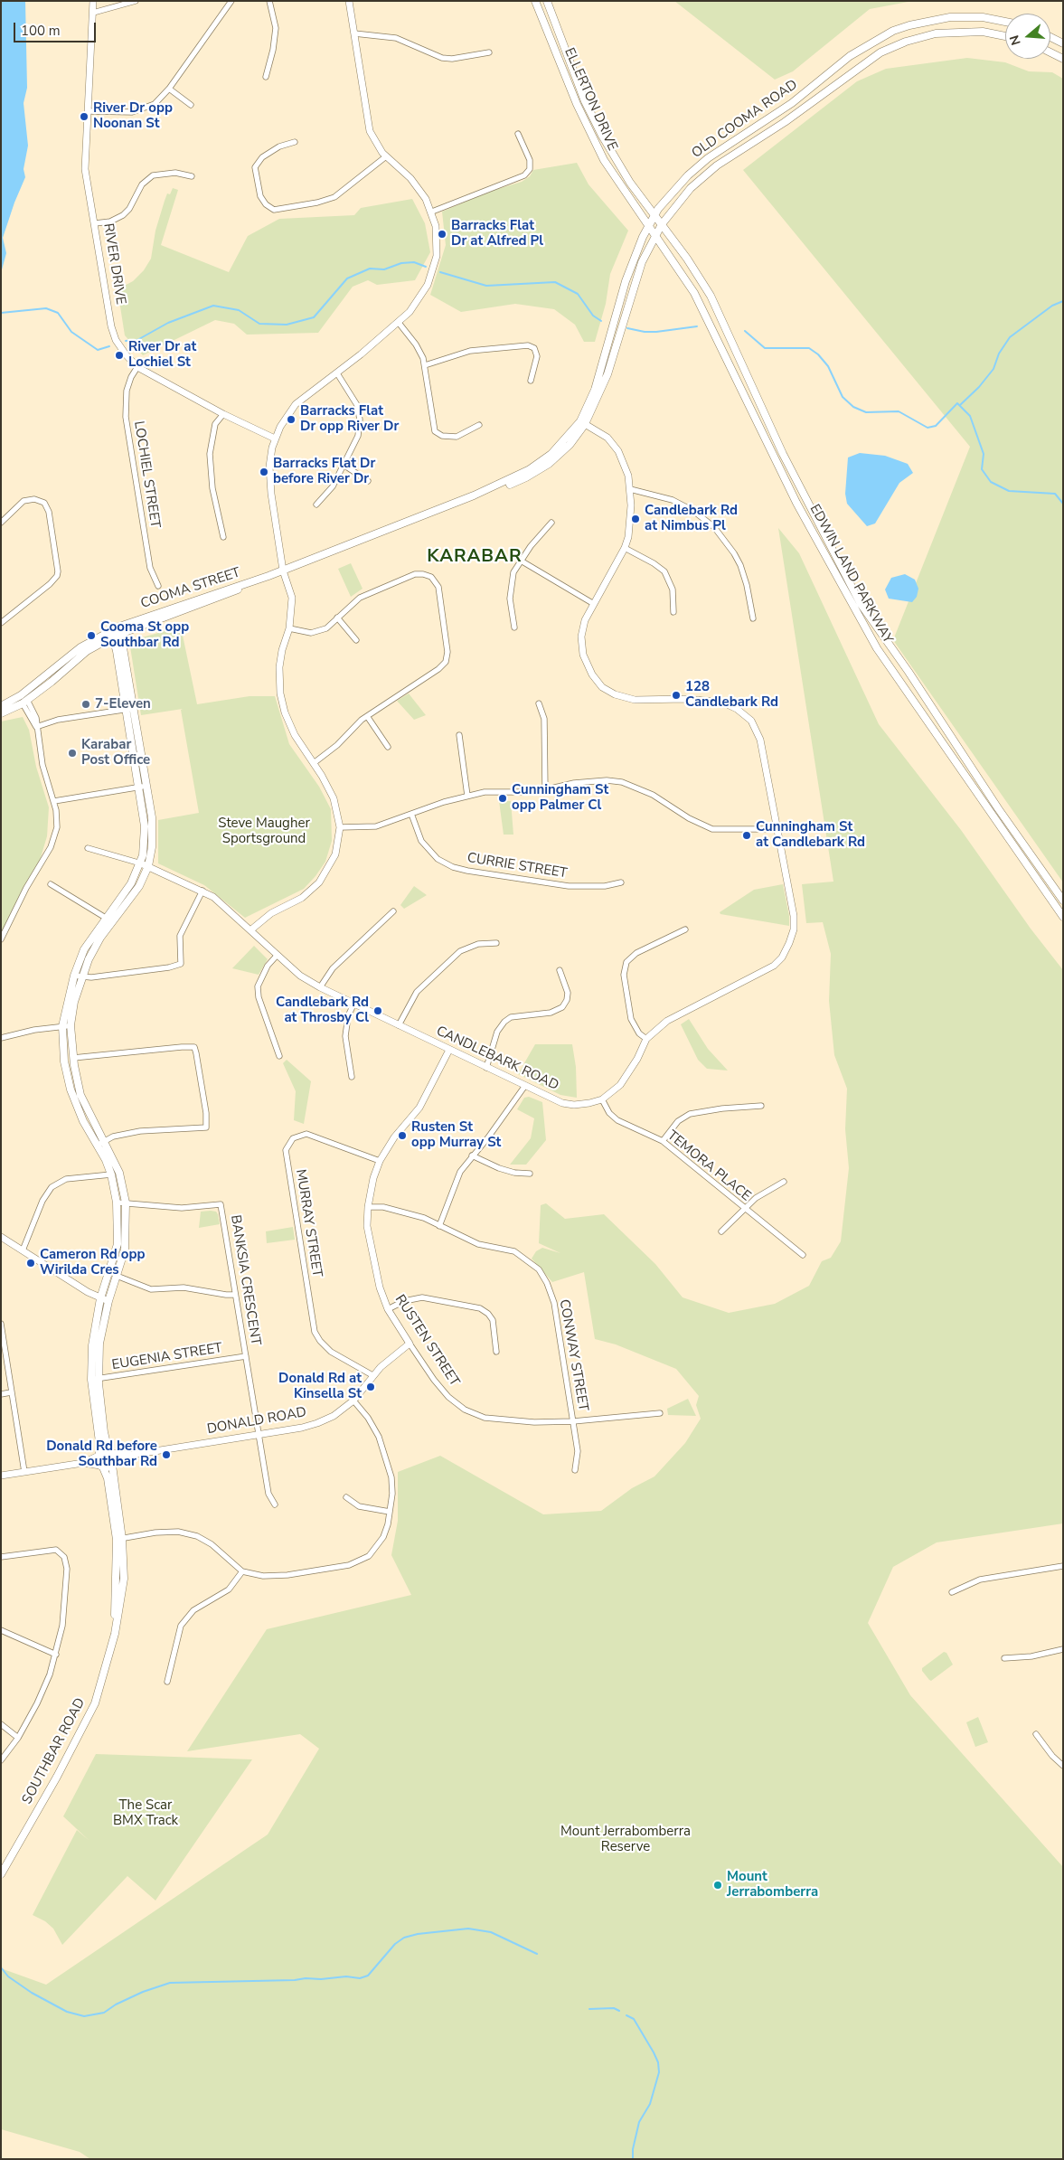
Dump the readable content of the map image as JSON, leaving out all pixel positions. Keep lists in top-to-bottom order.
{
  "streets": {
    "main road": [
      "ELLERTON DRIVE",
      "OLD COOMA ROAD",
      "EDWIN LAND PARKWAY",
      "COOMA STREET",
      "SOUTHBAR ROAD"
    ],
    "street": [
      "RIVER DRIVE",
      "LOCHIEL STREET",
      "CURRIE STREET",
      "CANDLEBARK ROAD",
      "TEMORA PLACE",
      "MURRAY STREET",
      "BANKSIA CRESCENT",
      "RUSTEN STREET",
      "CONWAY STREET",
      "EUGENIA STREET",
      "DONALD ROAD"
    ]
  },
  "crossings": [
    ["ELLERTON DRIVE", "OLD COOMA ROAD"],
    ["ELLERTON DRIVE", "EDWIN LAND PARKWAY"],
    ["OLD COOMA ROAD", "EDWIN LAND PARKWAY"],
    ["OLD COOMA ROAD", "COOMA STREET"],
    ["OLD COOMA ROAD", "CANDLEBARK ROAD"],
    ["RIVER DRIVE", "LOCHIEL STREET"],
    ["COOMA STREET", "CANDLEBARK ROAD"],
    ["CANDLEBARK ROAD", "TEMORA PLACE"],
    ["CANDLEBARK ROAD", "RUSTEN STREET"],
    ["MURRAY STREET", "RUSTEN STREET"],
    ["MURRAY STREET", "DONALD ROAD"],
    ["BANKSIA CRESCENT", "EUGENIA STREET"],
    ["BANKSIA CRESCENT", "DONALD ROAD"],
    ["RUSTEN STREET", "CONWAY STREET"],
    ["RUSTEN STREET", "DONALD ROAD"],
    ["DONALD ROAD", "SOUTHBAR ROAD"]
  ],
  "districts": ["KARABAR"],
  "parks": ["Steve Maugher Sportsground", "The Scar BMX Track", "Mount Jerrabomberra Reserve"],
  "places": [
    "River Dr opp Noonan St",
    "Barracks Flat Dr at Alfred Pl",
    "River Dr at Lochiel St",
    "Barracks Flat Dr opp River Dr",
    "Barracks Flat Dr before River Dr",
    "Candlebark Rd at Nimbus Pl",
    "Cooma St opp Southbar Rd",
    "128 Candlebark Rd",
    "7-Eleven",
    "Karabar Post Office",
    "Cunningham St opp Palmer Cl",
    "Cunningham St at Candlebark Rd",
    "Candlebark Rd at Throsby Cl",
    "Rusten St opp Murray St",
    "Cameron Rd opp Wirilda Cres",
    "Donald Rd at Kinsella St",
    "Donald Rd before Southbar Rd",
    "Mount Jerrabomberra"
  ],
  "scale_bar": "100 m",
  "north": "left"
}
